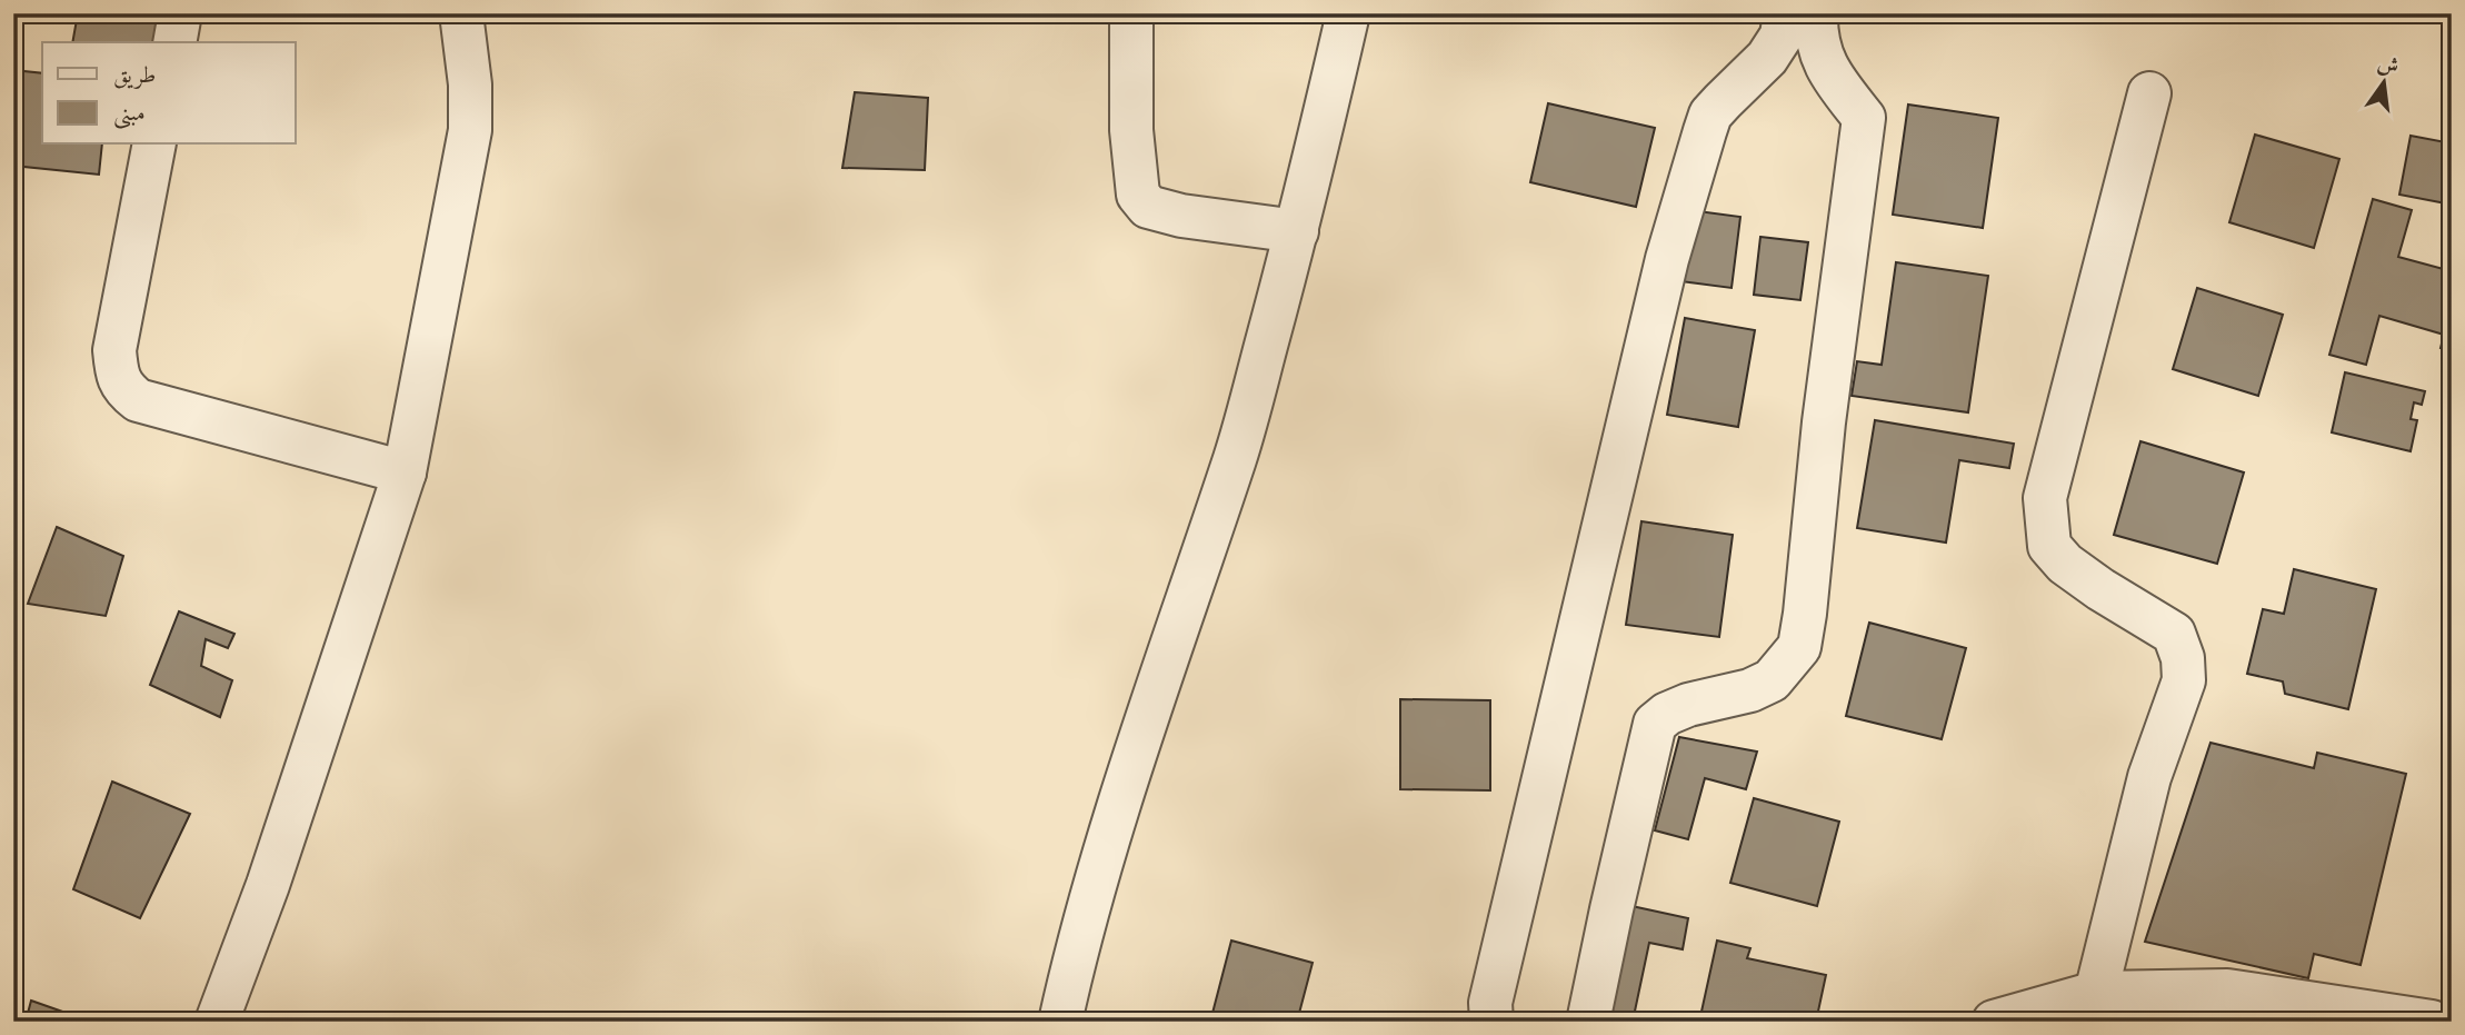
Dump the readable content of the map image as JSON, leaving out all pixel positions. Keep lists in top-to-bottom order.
{
  "legend": ["طريق", "مبنى"],
  "north": "top"
}
